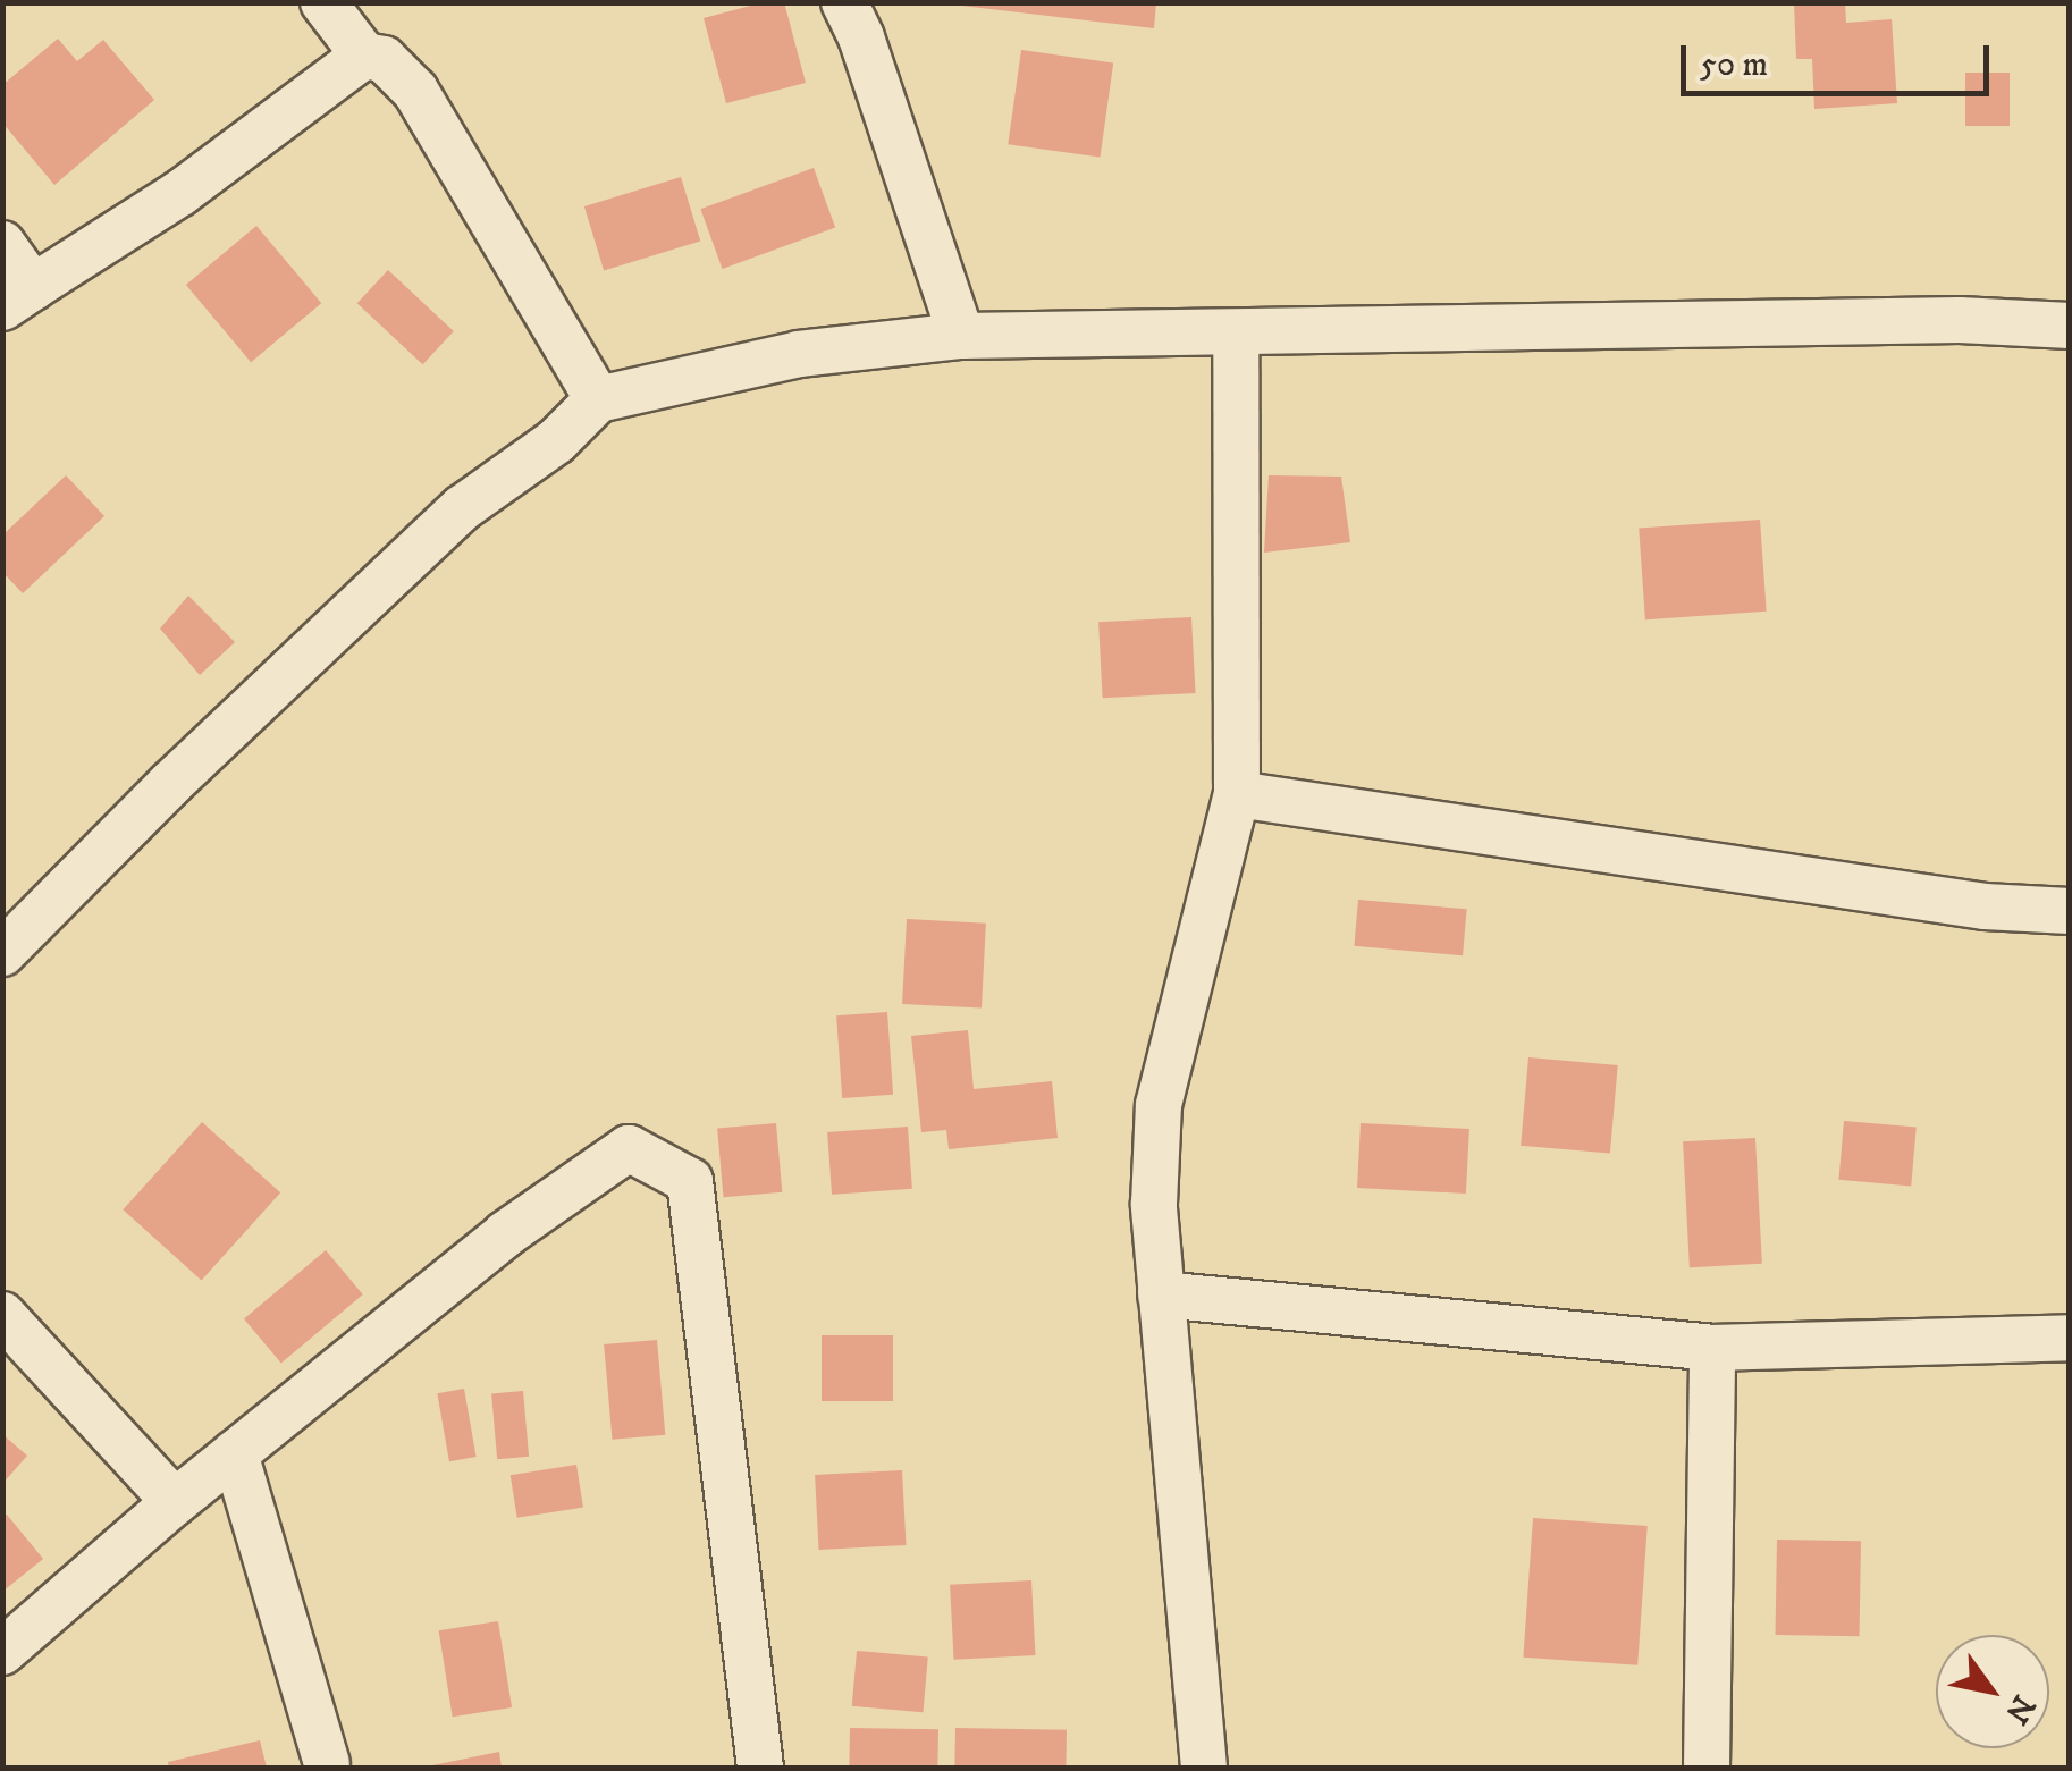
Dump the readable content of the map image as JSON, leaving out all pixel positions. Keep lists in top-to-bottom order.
{
  "scale_bar": "50 m",
  "north": "bottom right"
}
